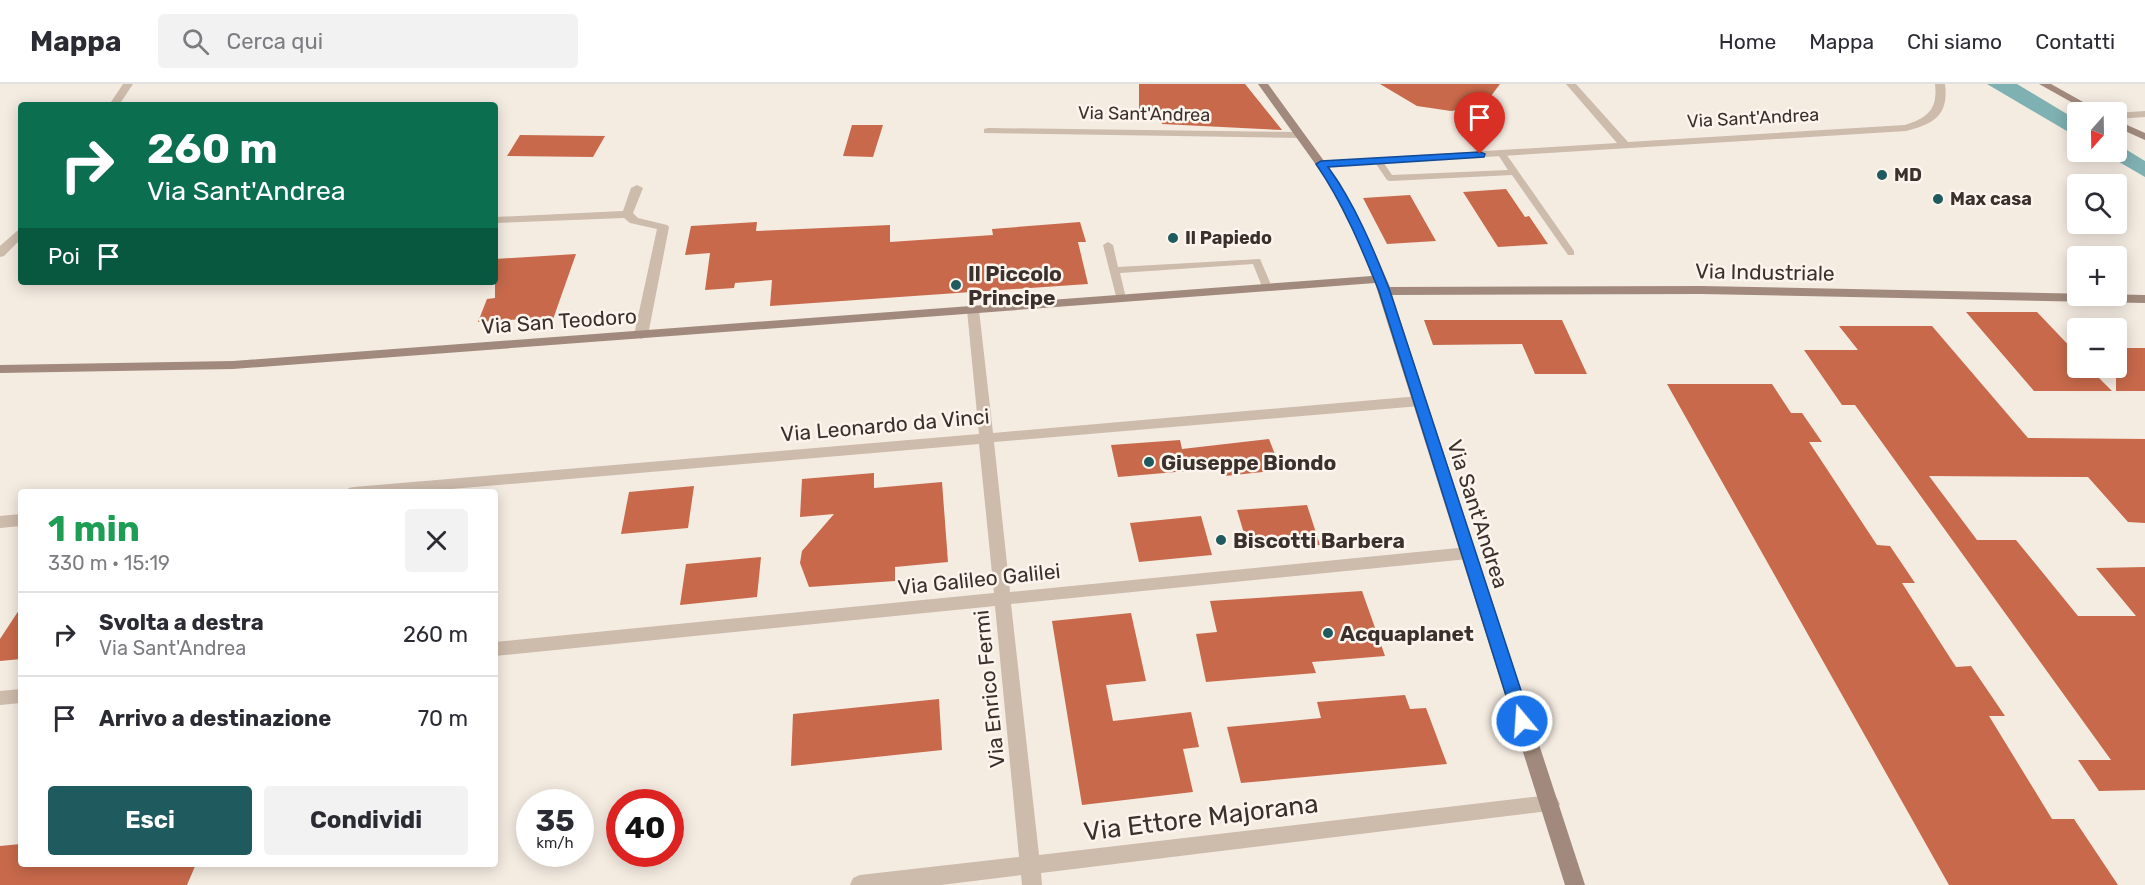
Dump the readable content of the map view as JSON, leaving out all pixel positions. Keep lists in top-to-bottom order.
{
  "streets": {
    "street": [
      "Via Sant'Andrea",
      "Via Industriale",
      "Via San Teodoro",
      "Via Leonardo da Vinci",
      "Via Galileo Galilei",
      "Via Enrico Fermi",
      "Via Ettore Majorana"
    ]
  },
  "crossings": [
    ["Via Sant'Andrea", "Via Industriale"],
    ["Via Sant'Andrea", "Via San Teodoro"],
    ["Via Sant'Andrea", "Via Leonardo da Vinci"],
    ["Via Sant'Andrea", "Via Galileo Galilei"],
    ["Via Sant'Andrea", "Via Ettore Majorana"],
    ["Via Industriale", "Via San Teodoro"],
    ["Via San Teodoro", "Via Enrico Fermi"],
    ["Via Leonardo da Vinci", "Via Enrico Fermi"],
    ["Via Galileo Galilei", "Via Enrico Fermi"],
    ["Via Enrico Fermi", "Via Ettore Majorana"]
  ],
  "places": [
    "MD",
    "Max casa",
    "Il Papiedo",
    "Il Piccolo Principe",
    "Giuseppe Biondo",
    "Biscotti Barbera",
    "Acquaplanet"
  ],
  "north": "bottom",
  "page": {
    "header": "Mappa",
    "search": "Cerca qui",
    "nav": [
      "Home",
      "Mappa",
      "Chi siamo",
      "Contatti"
    ],
    "map_buttons": ["+", "−"],
    "turn": ["260 m", "Via Sant'Andrea"],
    "then": "Poi",
    "heading": ["1 min", "330 m · 15:19"],
    "list": [
      {
        "name": "Svolta a destra",
        "note": "Via Sant'Andrea",
        "value": "260 m"
      },
      {
        "name": "Arrivo a destinazione",
        "value": "70 m"
      }
    ],
    "buttons": ["Esci", "Condividi"],
    "speed": "35 km/h",
    "limit": "40"
  }
}
